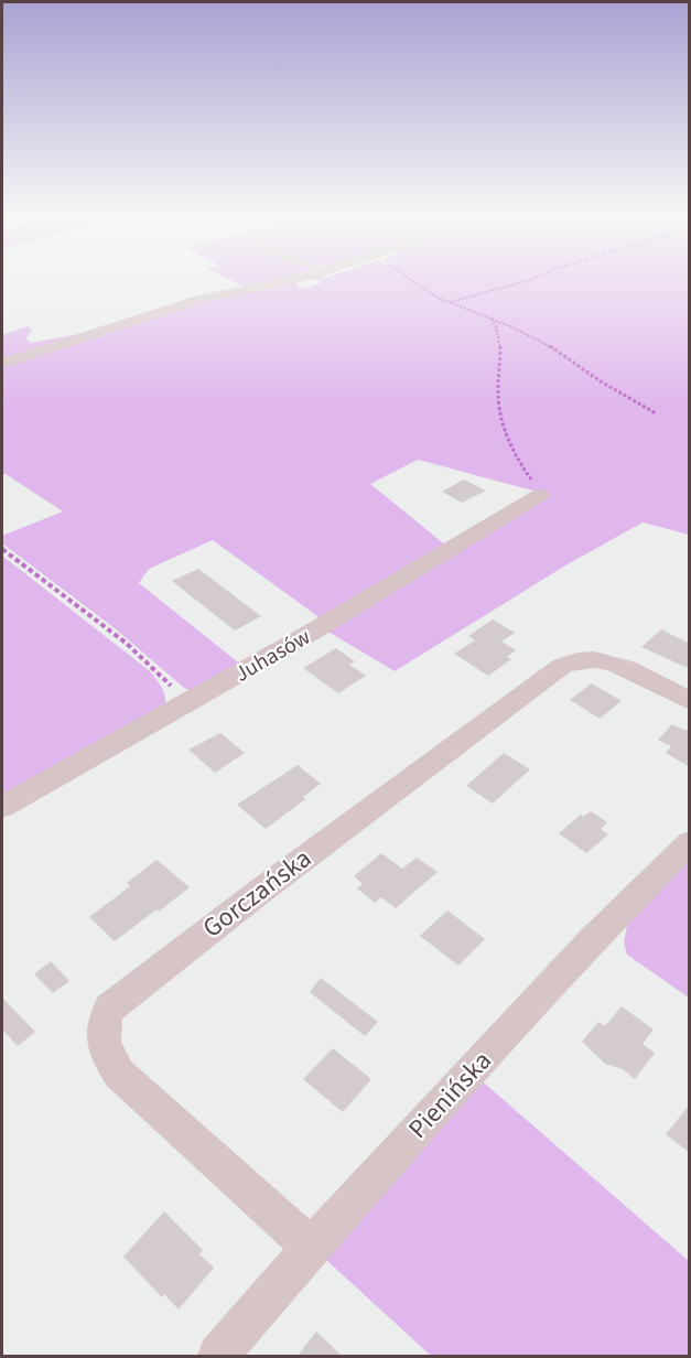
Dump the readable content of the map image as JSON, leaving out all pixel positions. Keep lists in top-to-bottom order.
{
  "streets": {
    "street": ["Juhasów", "Gorczańska", "Pienińska"]
  },
  "crossings": [
    ["Gorczańska", "Pienińska"]
  ]
}
